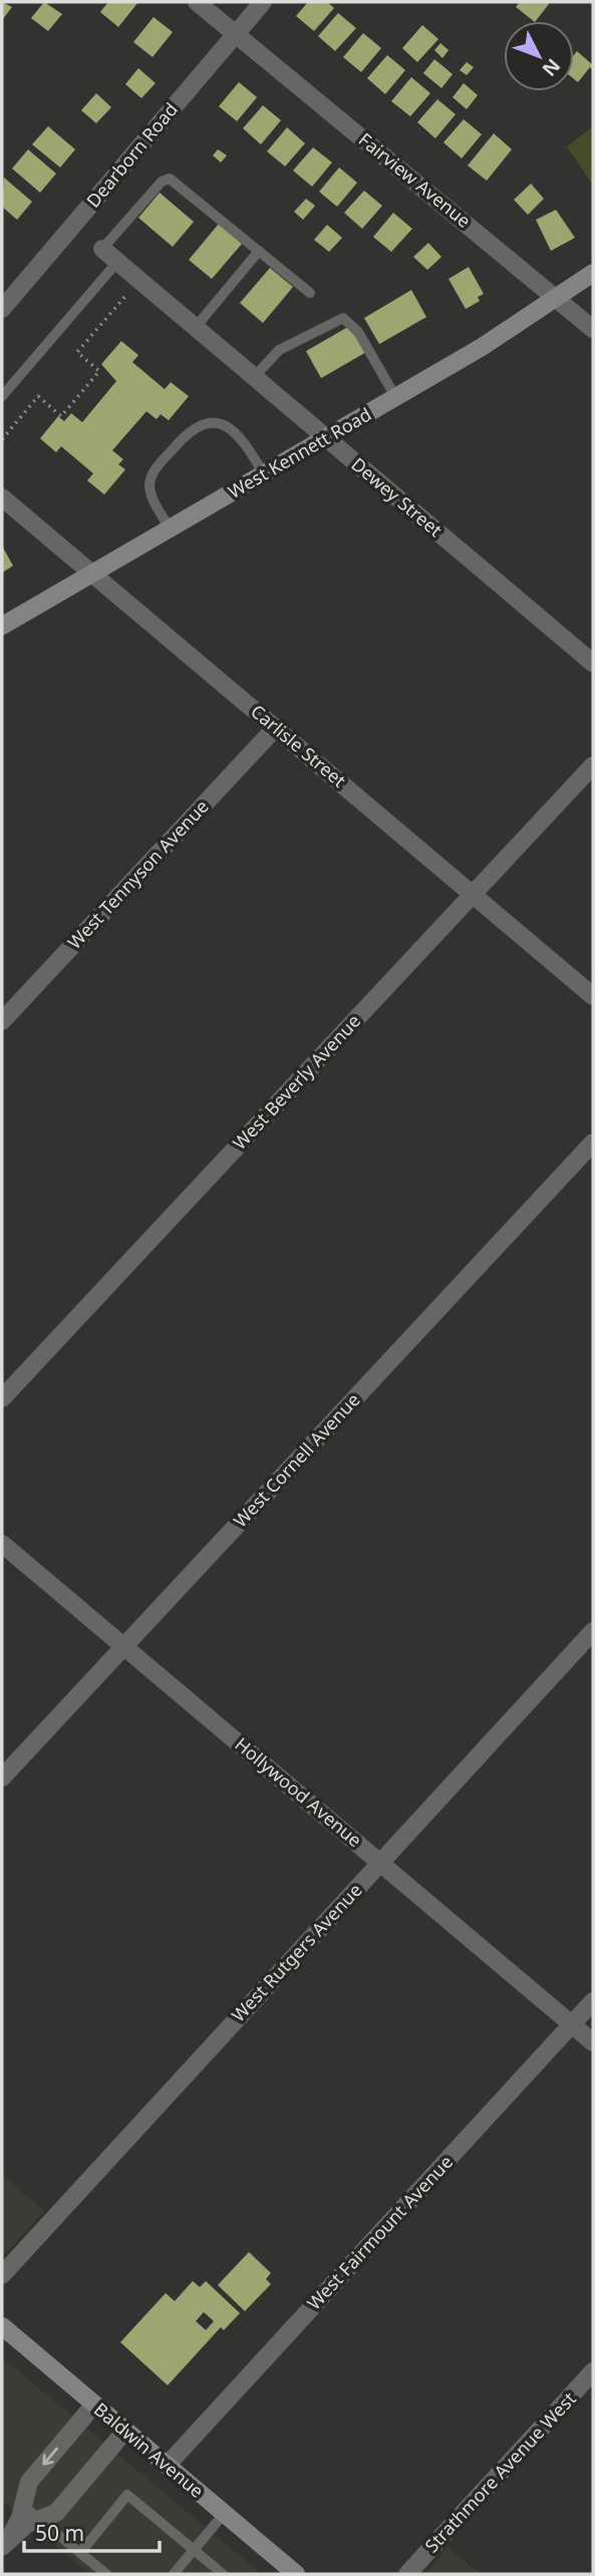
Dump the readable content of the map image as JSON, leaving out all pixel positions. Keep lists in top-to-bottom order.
{
  "streets": {
    "street": [
      "Dearborn Road",
      "Fairview Avenue",
      "West Kennett Road",
      "Dewey Street",
      "Carlisle Street",
      "West Tennyson Avenue",
      "West Beverly Avenue",
      "West Cornell Avenue",
      "Hollywood Avenue",
      "West Rutgers Avenue",
      "West Fairmount Avenue",
      "Baldwin Avenue",
      "Strathmore Avenue West"
    ]
  },
  "crossings": [
    ["Dearborn Road", "Fairview Avenue"],
    ["Fairview Avenue", "West Kennett Road"],
    ["West Kennett Road", "Dewey Street"],
    ["West Kennett Road", "Carlisle Street"],
    ["Carlisle Street", "West Tennyson Avenue"],
    ["Carlisle Street", "West Beverly Avenue"],
    ["West Cornell Avenue", "Hollywood Avenue"],
    ["Hollywood Avenue", "West Rutgers Avenue"],
    ["Hollywood Avenue", "West Fairmount Avenue"],
    ["West Fairmount Avenue", "Baldwin Avenue"]
  ],
  "scale_bar": "50 m",
  "north": "bottom right"
}
